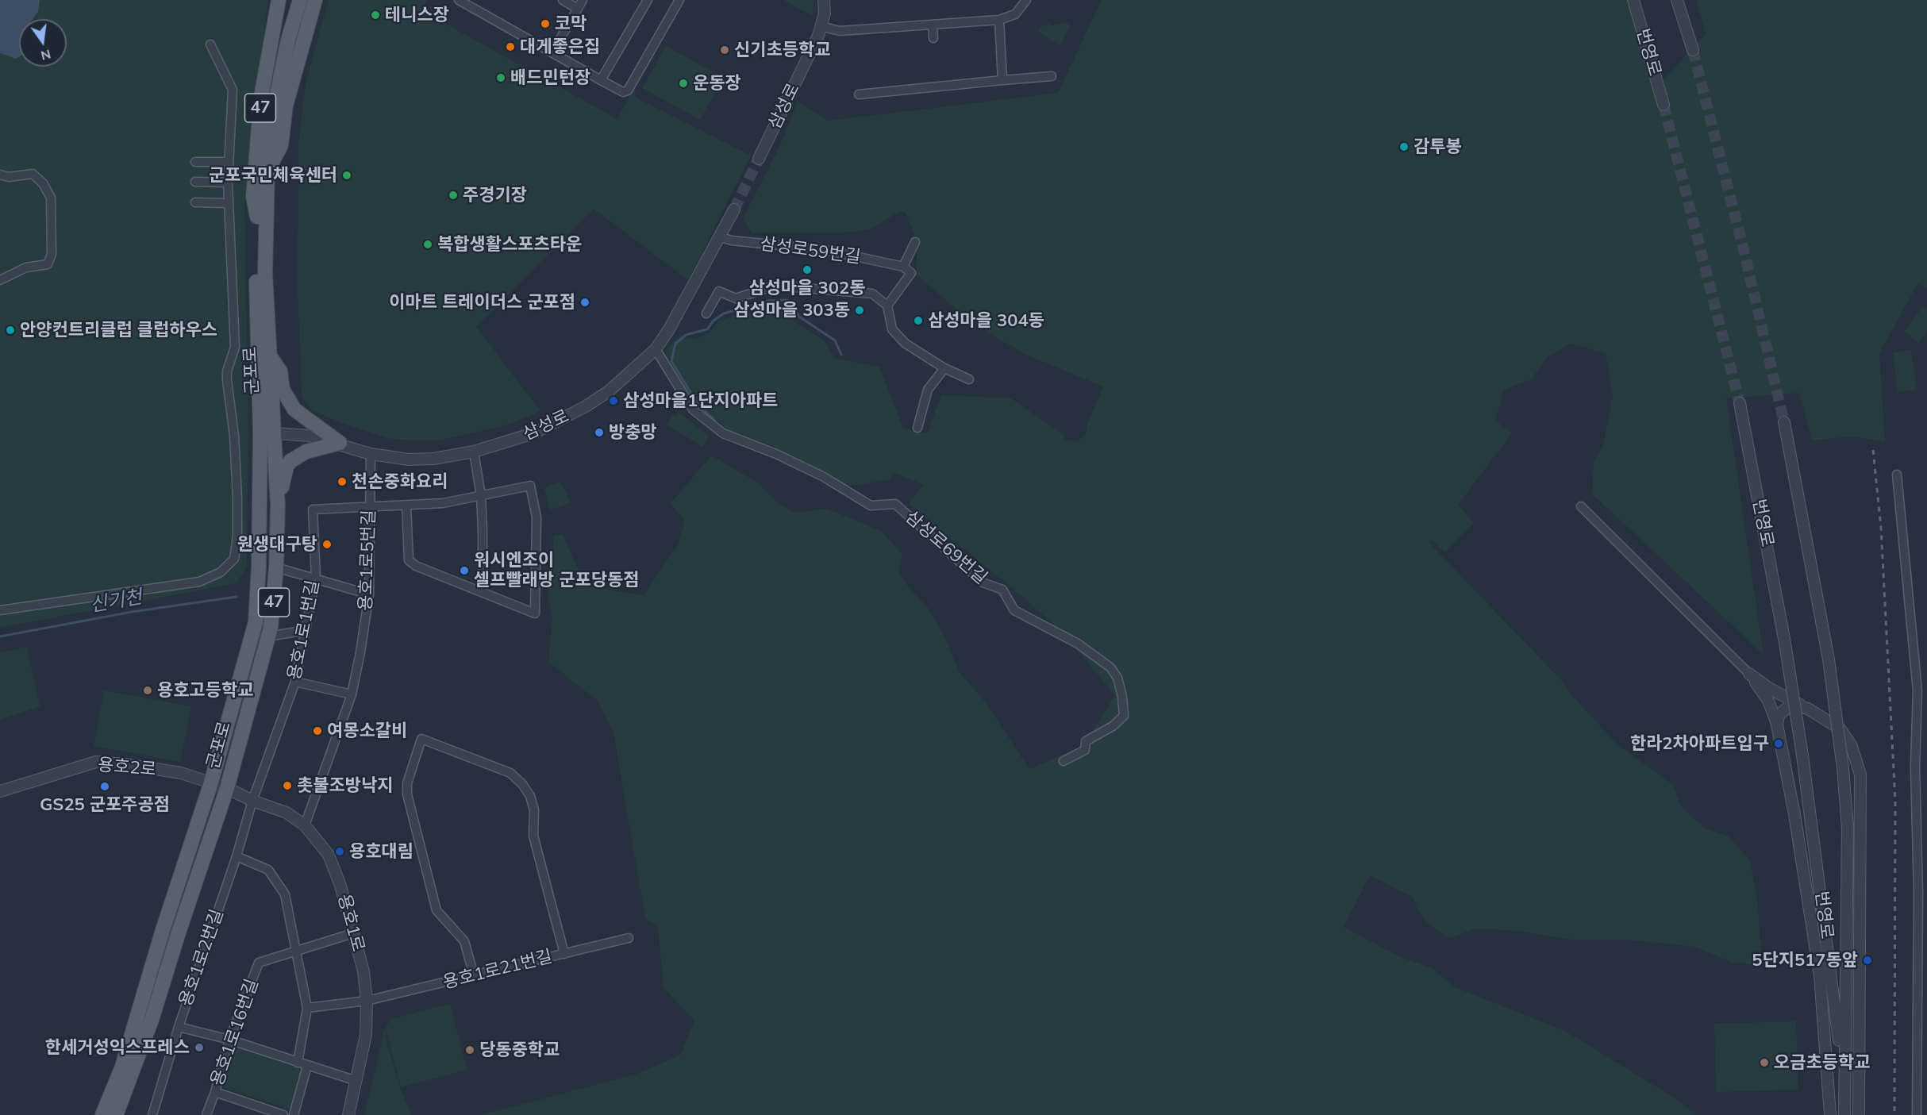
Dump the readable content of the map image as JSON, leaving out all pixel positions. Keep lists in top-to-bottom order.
{
  "streets": {
    "main road": ["47", "군포로"],
    "street": [
      "번영로",
      "삼성로",
      "삼성로59번길",
      "삼성로69번길",
      "용호1로5번길",
      "용호1로1번길",
      "용호2로",
      "용호1로",
      "용호1로2번길",
      "용호1로21번길",
      "용호1로16번길"
    ]
  },
  "crossings": [
    ["삼성로", "삼성로59번길"],
    ["삼성로", "군포로"],
    ["삼성로", "삼성로69번길"],
    ["삼성로", "용호1로5번길"],
    ["군포로", "용호2로"],
    ["군포로", "용호1로"],
    ["용호1로5번길", "용호1로1번길"],
    ["용호1로5번길", "용호1로"],
    ["용호1로1번길", "용호1로"],
    ["용호1로1번길", "용호1로2번길"],
    ["용호2로", "용호1로"],
    ["용호1로", "용호1로2번길"],
    ["용호1로", "용호1로21번길"],
    ["용호1로", "용호1로16번길"]
  ],
  "water": ["신기천"],
  "places": [
    "테니스장",
    "코막",
    "대게좋은집",
    "신기초등학교",
    "배드민턴장",
    "운동장",
    "감투봉",
    "군포국민체육센터",
    "주경기장",
    "복합생활스포츠타운",
    "삼성마을 302동",
    "이마트 트레이더스 군포점",
    "삼성마을 303동",
    "삼성마을 304동",
    "안양컨트리클럽 클럽하우스",
    "삼성마을1단지아파트",
    "방충망",
    "천손중화요리",
    "원생대구탕",
    "워시엔조이 셀프빨래방 군포당동점",
    "용호고등학교",
    "여몽소갈비",
    "한라2차아파트입구",
    "촛불조방낙지",
    "GS25 군포주공점",
    "용호대림",
    "5단지517동앞",
    "한세거성익스프레스",
    "당동중학교",
    "오금초등학교"
  ],
  "north": "bottom"
}
